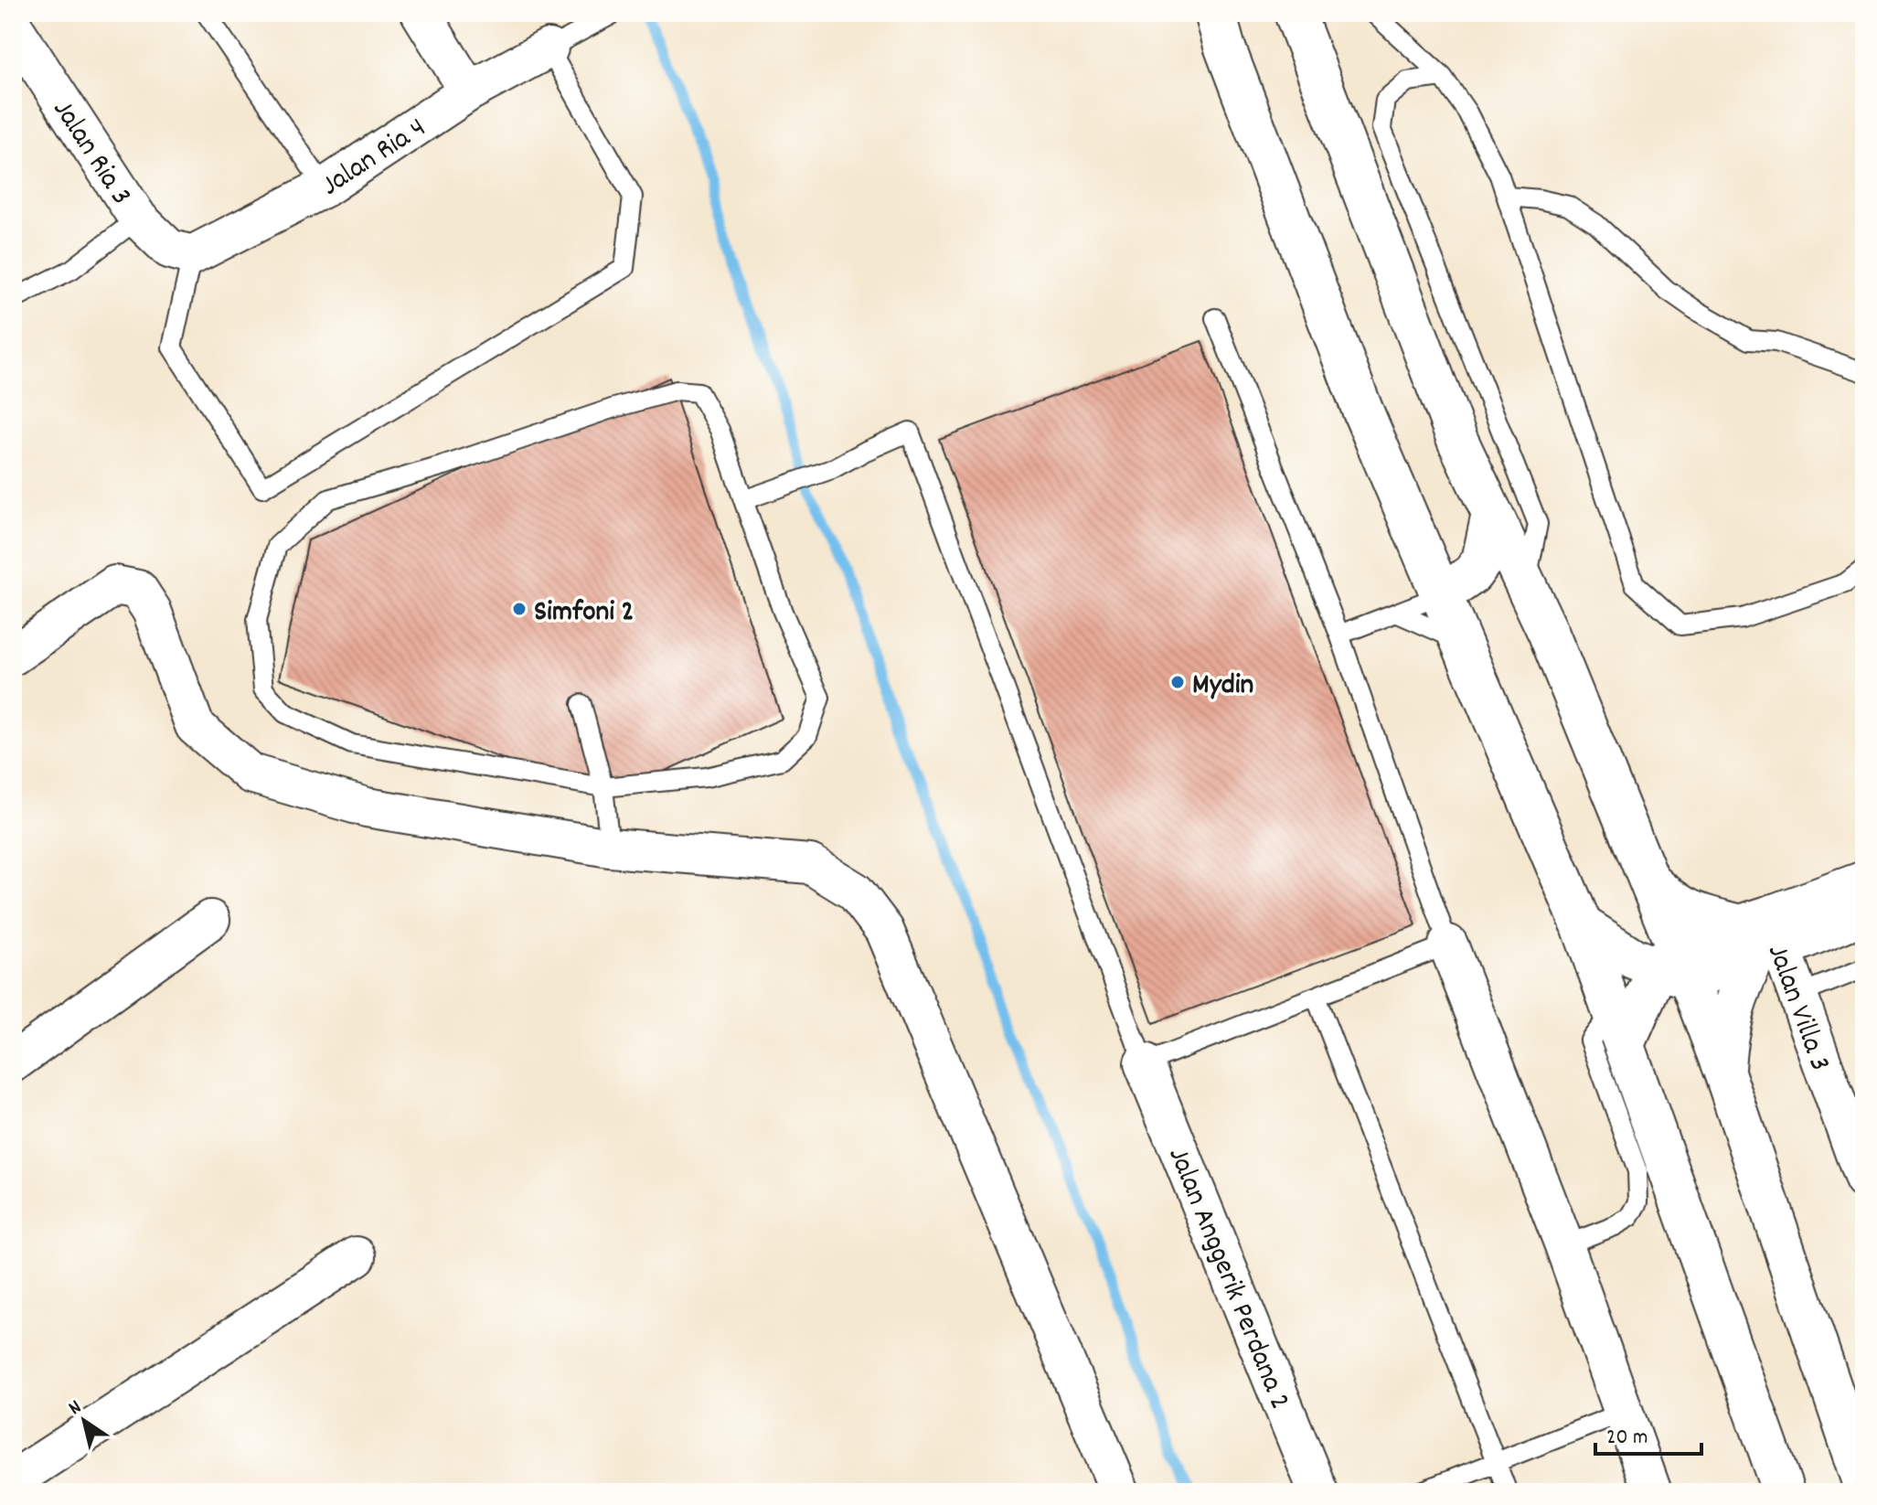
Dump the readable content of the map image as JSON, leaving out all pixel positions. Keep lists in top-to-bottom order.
{
  "streets": {
    "street": [
      "Jalan Ria 3",
      "Jalan Ria 4",
      "Jalan Villa 3",
      "Jalan Anggerik Perdana 2"
    ]
  },
  "crossings": [
    ["Jalan Ria 3", "Jalan Ria 4"]
  ],
  "places": ["Simfoni 2", "Mydin"],
  "scale_bar": "20 m",
  "north": "top left"
}
